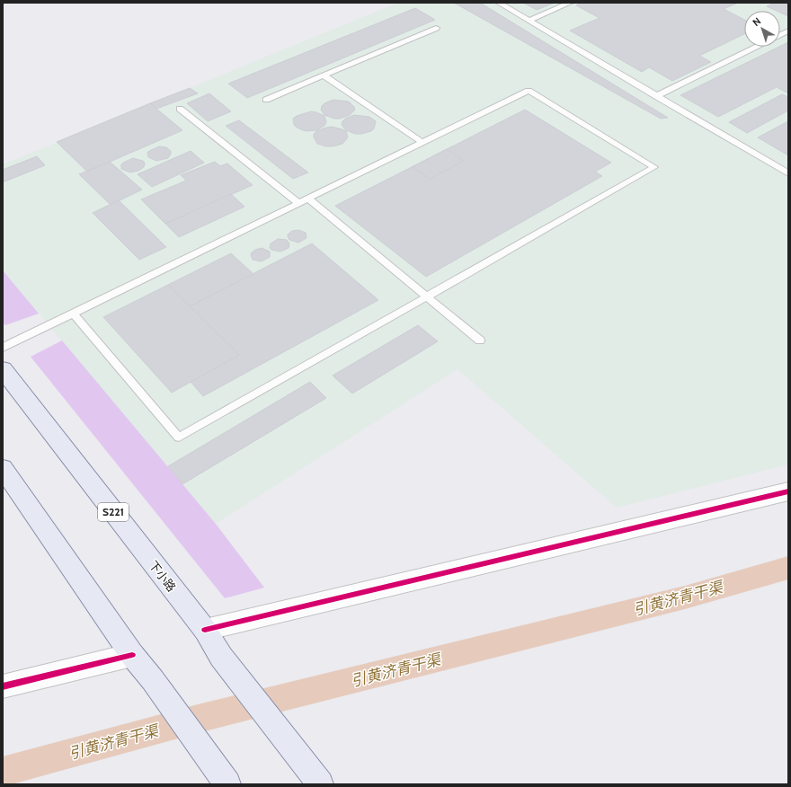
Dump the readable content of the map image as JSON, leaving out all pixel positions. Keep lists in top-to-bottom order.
{
  "streets": {
    "main road": ["S221", "下小路"]
  },
  "water": ["引黄济青干渠"],
  "north": "top left"
}
